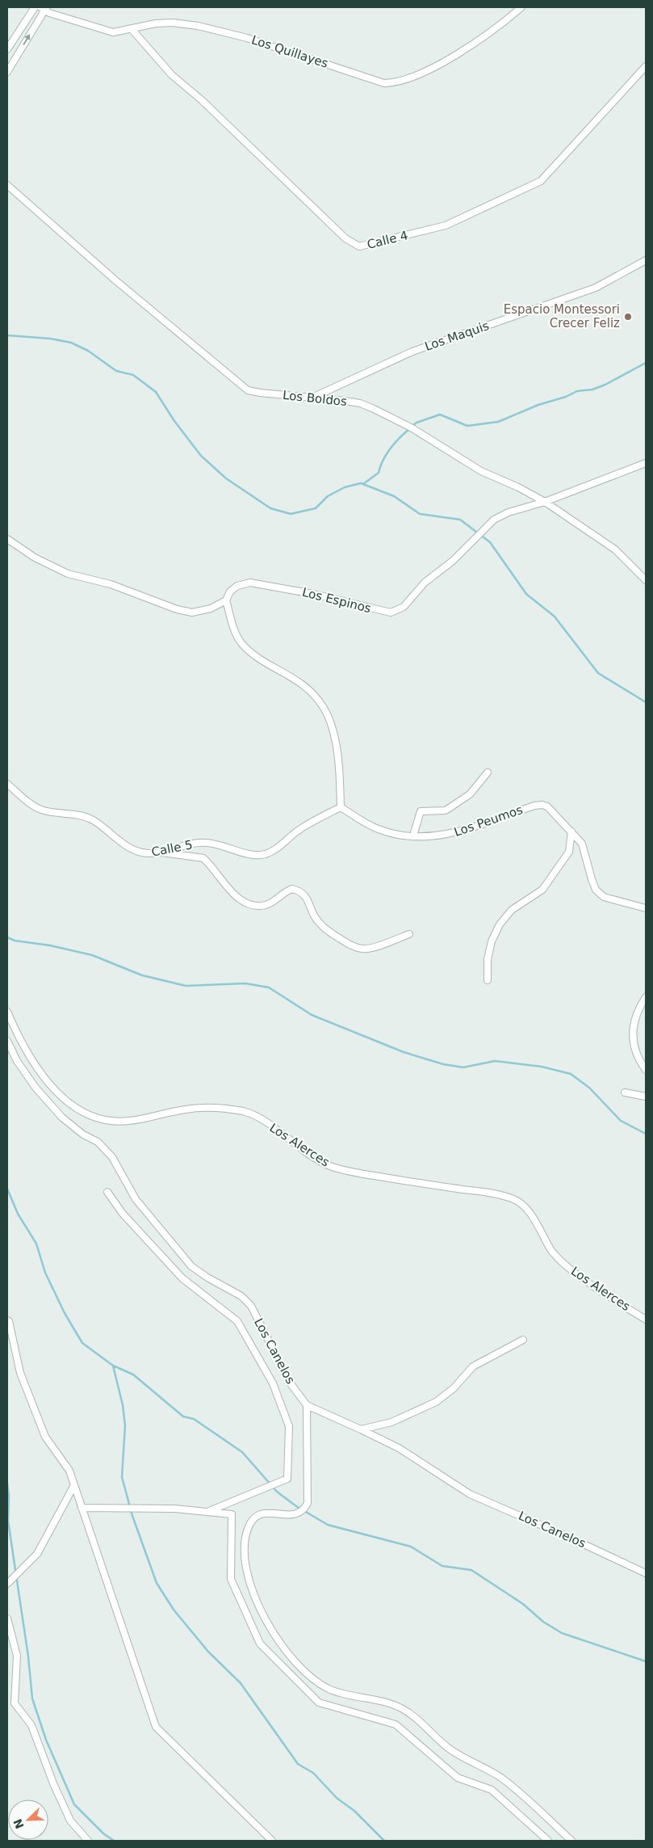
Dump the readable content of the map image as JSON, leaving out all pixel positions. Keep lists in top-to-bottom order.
{
  "streets": {
    "street": [
      "Los Quillayes",
      "Calle 4",
      "Los Maquis",
      "Los Boldos",
      "Los Espinos",
      "Los Peumos",
      "Calle 5",
      "Los Alerces",
      "Los Canelos"
    ]
  },
  "crossings": [
    ["Los Quillayes", "Calle 4"],
    ["Los Maquis", "Los Boldos"],
    ["Los Boldos", "Los Espinos"],
    ["Los Peumos", "Calle 5"]
  ],
  "places": ["Espacio Montessori Crecer Feliz"],
  "north": "bottom left"
}
